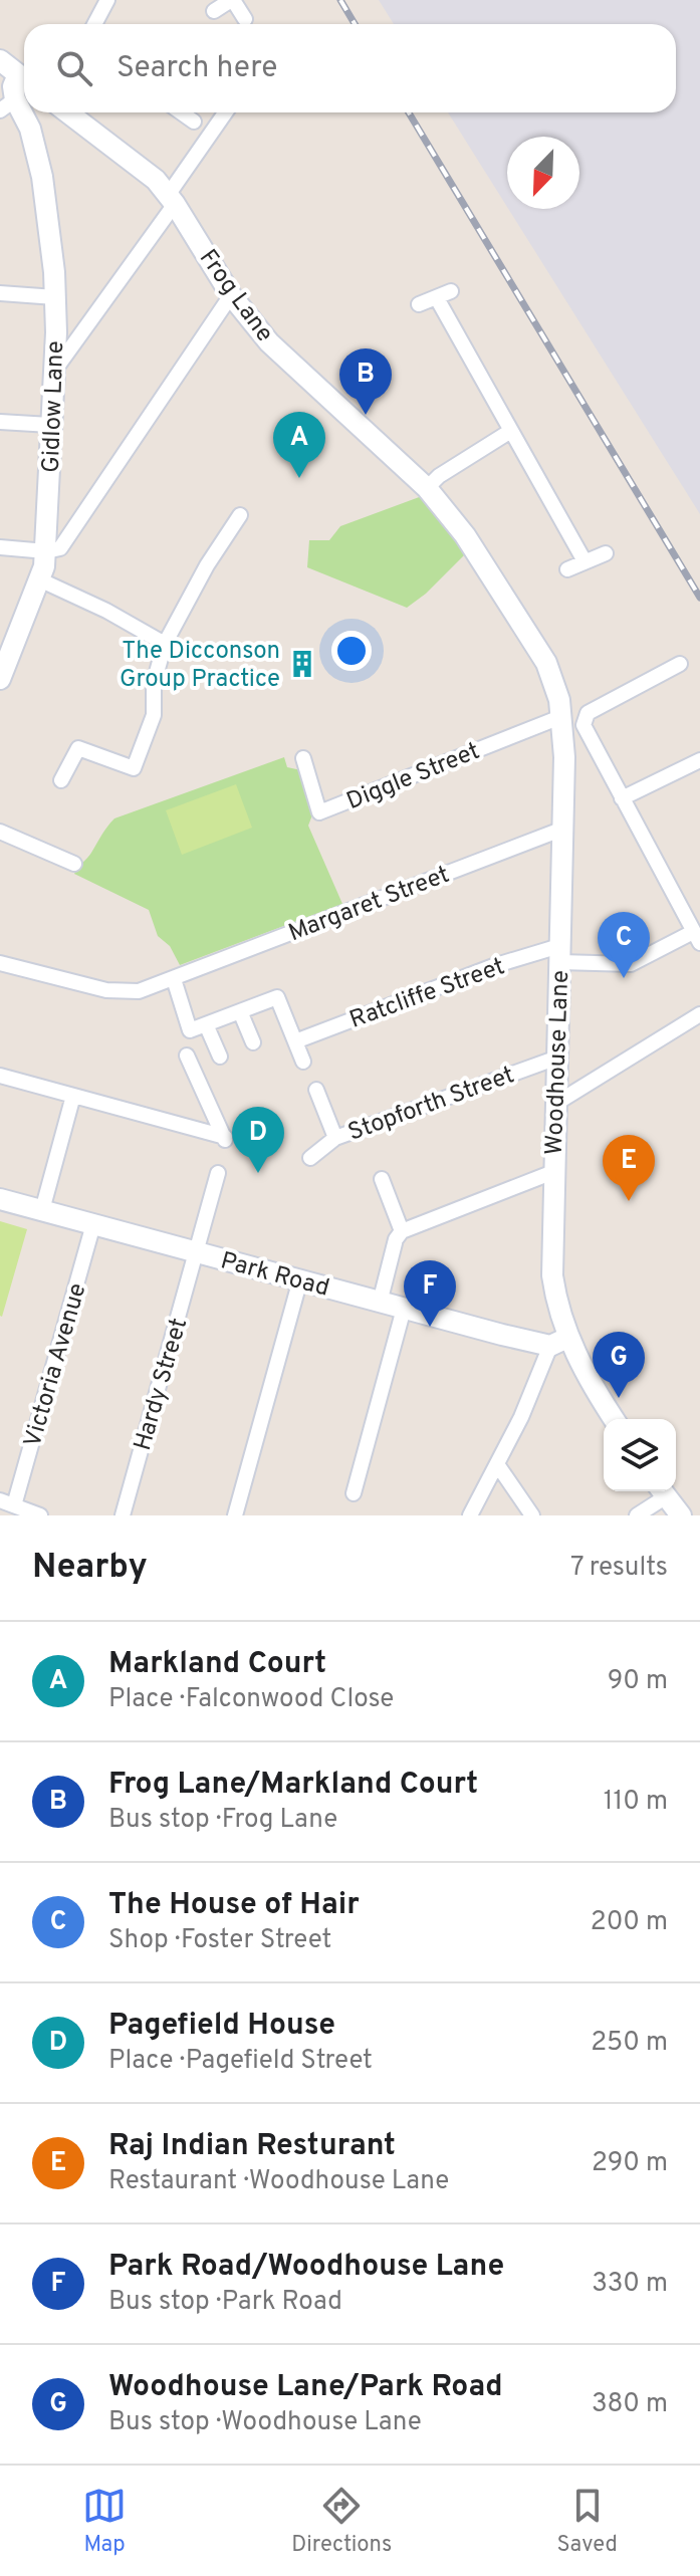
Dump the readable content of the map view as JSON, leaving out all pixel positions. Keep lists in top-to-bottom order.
{
  "streets": {
    "street": [
      "Frog Lane",
      "Gidlow Lane",
      "Diggle Street",
      "Margaret Street",
      "Ratcliffe Street",
      "Woodhouse Lane",
      "Stopforth Street",
      "Park Road",
      "Victoria Avenue",
      "Hardy Street"
    ]
  },
  "crossings": [
    ["Frog Lane", "Woodhouse Lane"],
    ["Diggle Street", "Woodhouse Lane"],
    ["Margaret Street", "Woodhouse Lane"],
    ["Ratcliffe Street", "Woodhouse Lane"],
    ["Woodhouse Lane", "Stopforth Street"],
    ["Woodhouse Lane", "Park Road"],
    ["Park Road", "Victoria Avenue"],
    ["Park Road", "Hardy Street"]
  ],
  "places": {
    "building": ["The Dicconson Group Practice"]
  },
  "north": "bottom left",
  "page": {
    "search": "Search here",
    "pins": [
      "B",
      "A",
      "C",
      "D",
      "E",
      "F",
      "G"
    ],
    "heading": ["Nearby", "7 results"],
    "list": [
      {
        "mark": "A",
        "name": "Markland Court",
        "note": "Place · Falconwood Close",
        "value": "90 m"
      },
      {
        "mark": "B",
        "name": "Frog Lane/Markland Court",
        "note": "Bus stop · Frog Lane",
        "value": "110 m"
      },
      {
        "mark": "C",
        "name": "The House of Hair",
        "note": "Shop · Foster Street",
        "value": "200 m"
      },
      {
        "mark": "D",
        "name": "Pagefield House",
        "note": "Place · Pagefield Street",
        "value": "250 m"
      },
      {
        "mark": "E",
        "name": "Raj Indian Resturant",
        "note": "Restaurant · Woodhouse Lane",
        "value": "290 m"
      },
      {
        "mark": "F",
        "name": "Park Road/Woodhouse Lane",
        "note": "Bus stop · Park Road",
        "value": "330 m"
      },
      {
        "mark": "G",
        "name": "Woodhouse Lane/Park Road",
        "note": "Bus stop · Woodhouse Lane",
        "value": "380 m"
      }
    ],
    "nav": ["Map", "Directions", "Saved"]
  }
}
